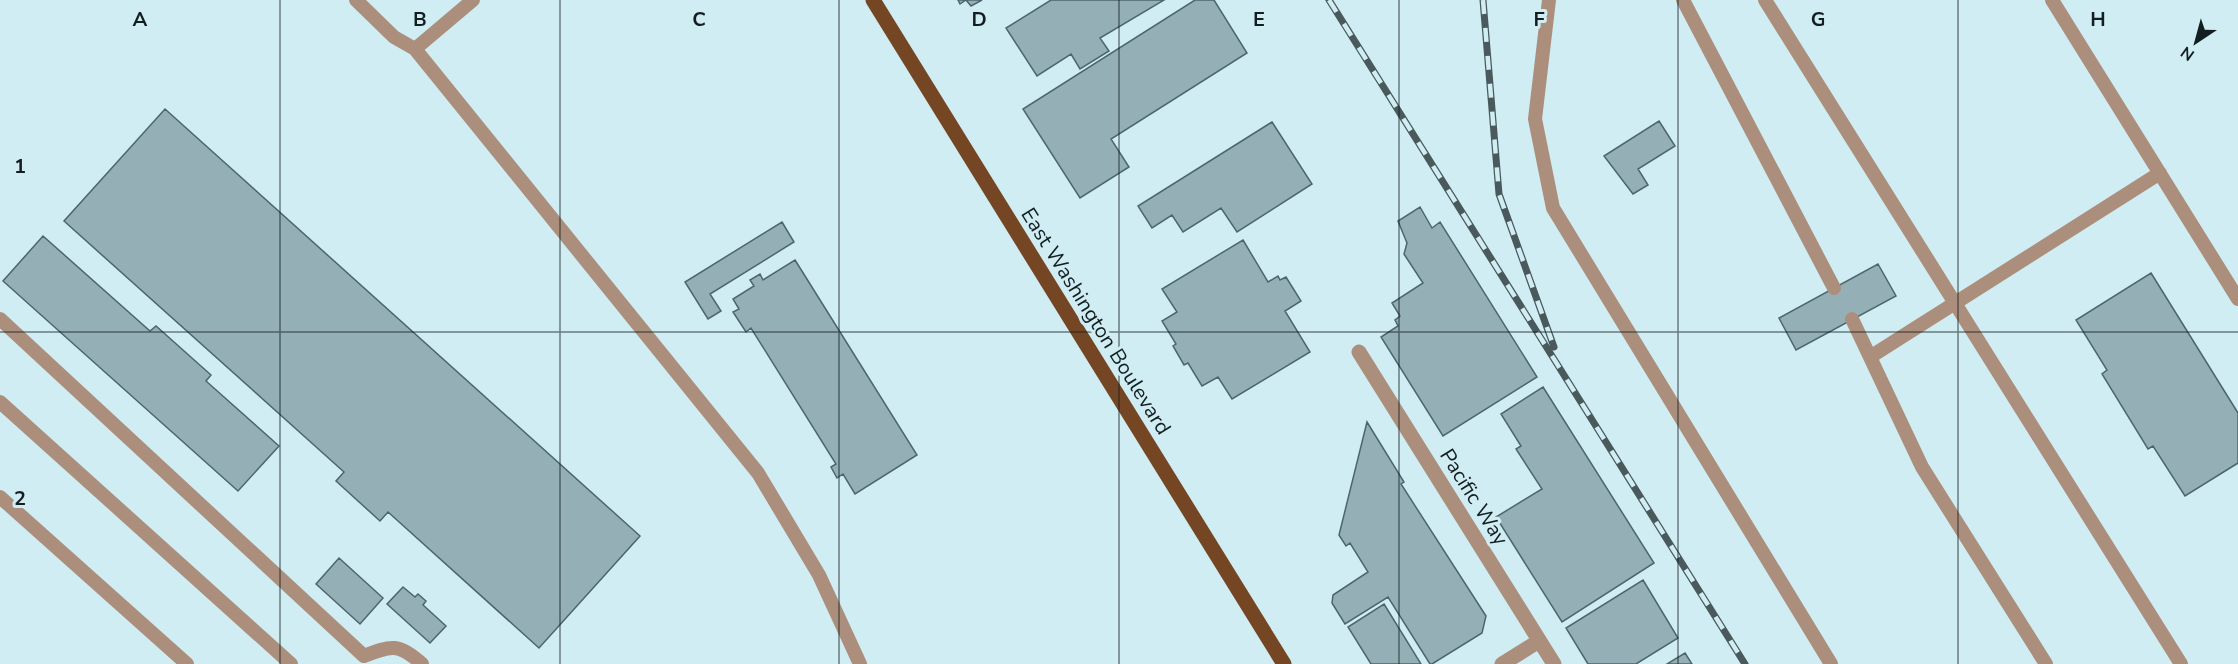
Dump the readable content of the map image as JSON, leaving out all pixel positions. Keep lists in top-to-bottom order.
{
  "streets": {
    "main road": ["East Washington Boulevard"],
    "street": ["Pacific Way"]
  },
  "north": "bottom left",
  "grid": {
    "columns": [
      "A",
      "B",
      "C",
      "D",
      "E",
      "F",
      "G",
      "H"
    ],
    "rows": ["1", "2"]
  }
}
